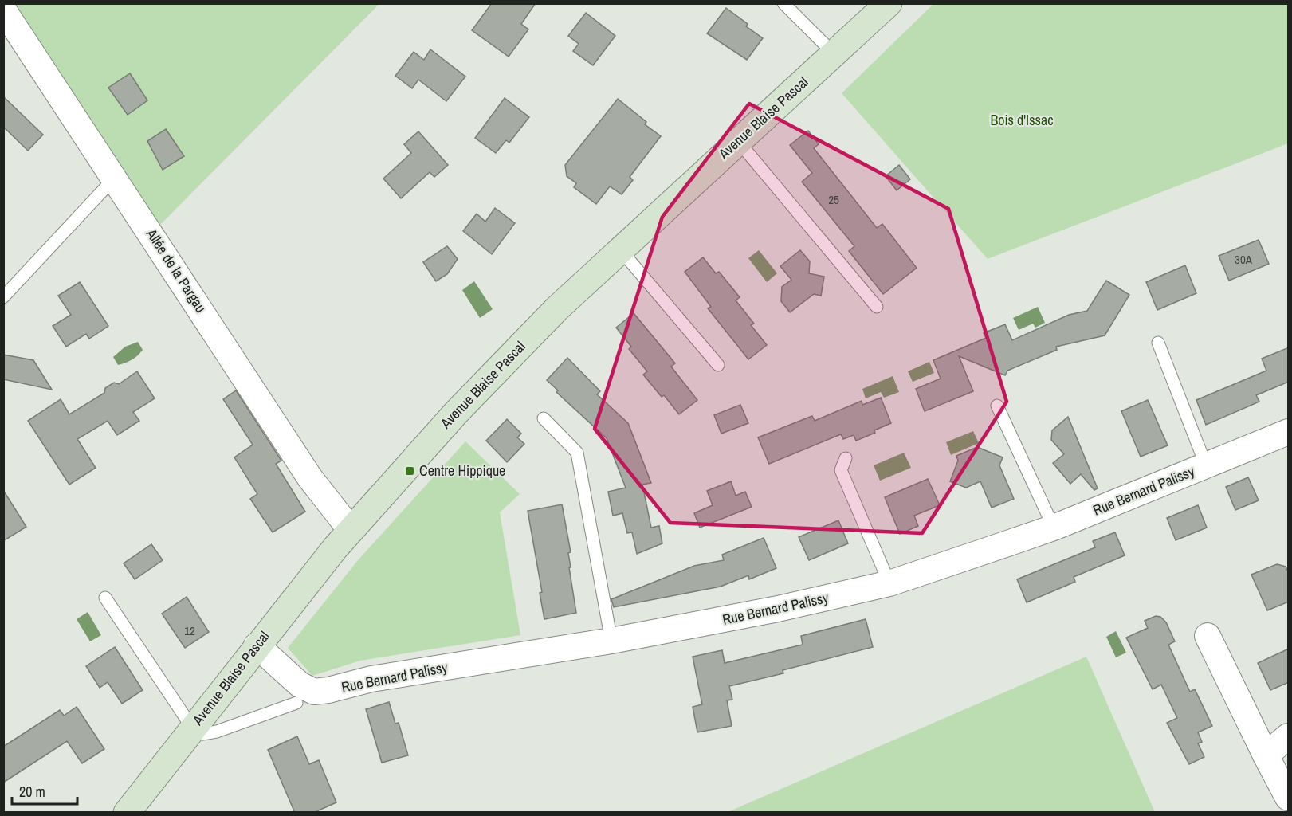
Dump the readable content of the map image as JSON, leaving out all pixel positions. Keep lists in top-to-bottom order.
{
  "streets": {
    "main road": ["Avenue Blaise Pascal"],
    "street": ["Allée de la Pargau", "Rue Bernard Palissy"]
  },
  "crossings": [
    ["Avenue Blaise Pascal", "Allée de la Pargau"],
    ["Avenue Blaise Pascal", "Rue Bernard Palissy"]
  ],
  "parks": ["Bois d'Issac"],
  "places": {
    "transit": ["Centre Hippique"]
  },
  "house_numbers": ["25", "30A", "12"],
  "scale_bar": "20 m"
}
